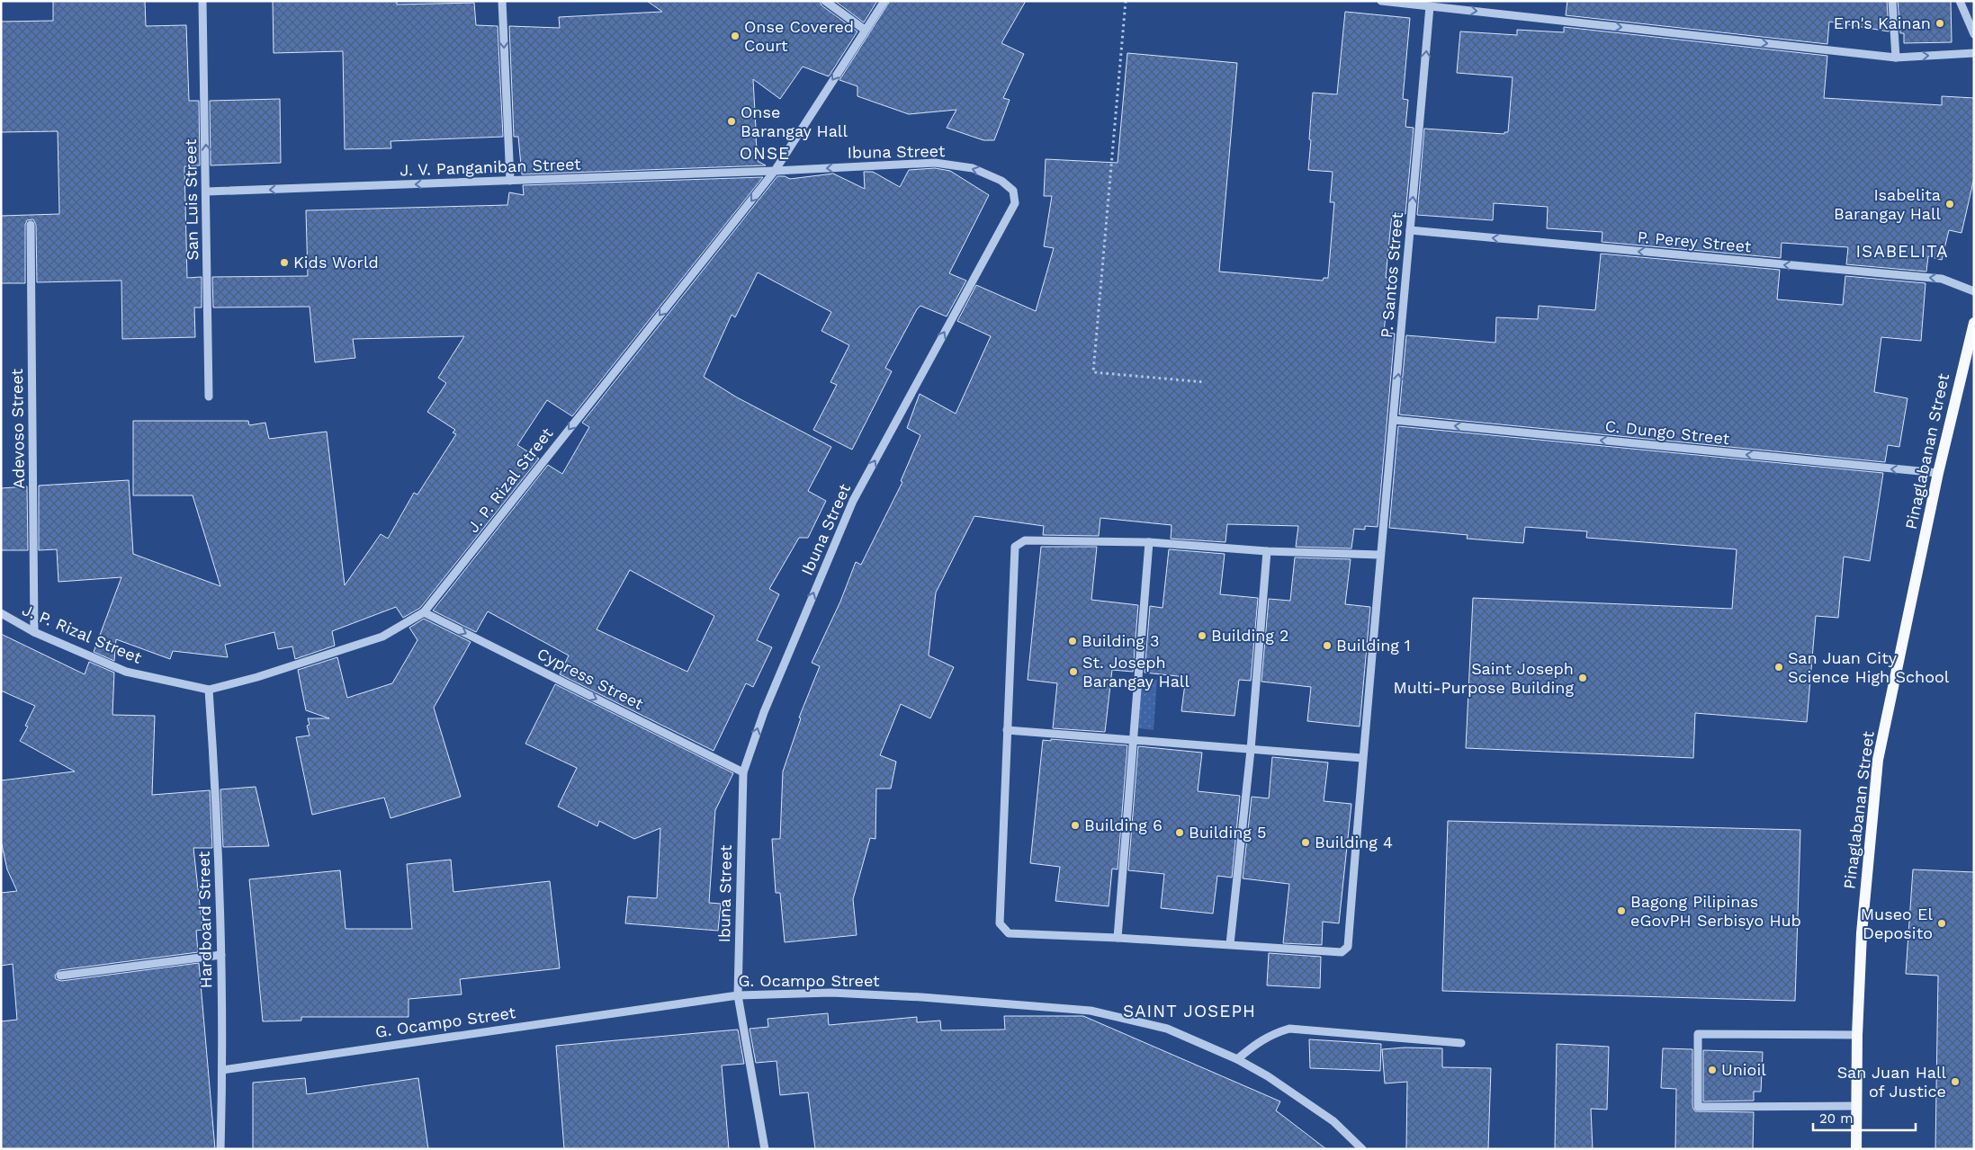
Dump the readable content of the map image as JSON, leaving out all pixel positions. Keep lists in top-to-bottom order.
{
  "streets": {
    "main road": ["Pinaglabanan Street"],
    "street": [
      "Ibuna Street",
      "J. V. Panganiban Street",
      "San Luis Street",
      "P. Perey Street",
      "P. Santos Street",
      "Adevoso Street",
      "C. Dungo Street",
      "J. P. Rizal Street",
      "Cypress Street",
      "Hardboard Street",
      "G. Ocampo Street"
    ]
  },
  "crossings": [
    ["Ibuna Street", "J. V. Panganiban Street"],
    ["Ibuna Street", "J. P. Rizal Street"],
    ["Ibuna Street", "Cypress Street"],
    ["Ibuna Street", "G. Ocampo Street"],
    ["J. V. Panganiban Street", "San Luis Street"],
    ["J. V. Panganiban Street", "J. P. Rizal Street"],
    ["P. Perey Street", "P. Santos Street"],
    ["P. Santos Street", "C. Dungo Street"],
    ["Adevoso Street", "J. P. Rizal Street"],
    ["C. Dungo Street", "Pinaglabanan Street"],
    ["J. P. Rizal Street", "Cypress Street"],
    ["J. P. Rizal Street", "Hardboard Street"],
    ["Hardboard Street", "G. Ocampo Street"]
  ],
  "one_way": [
    "J. V. Panganiban Street",
    "San Luis Street",
    "P. Perey Street",
    "P. Santos Street",
    "C. Dungo Street",
    "J. P. Rizal Street",
    "Cypress Street"
  ],
  "districts": ["ONSE", "ISABELITA", "SAINT JOSEPH"],
  "places": [
    "Ern's Kainan",
    "Onse Covered Court",
    "Onse Barangay Hall",
    "Isabelita Barangay Hall",
    "Kids World",
    "Building 2",
    "Building 3",
    "Building 1",
    "San Juan City Science High School",
    "St. Joseph Barangay Hall",
    "Saint Joseph Multi-Purpose Building",
    "Building 6",
    "Building 5",
    "Building 4",
    "Bagong Pilipinas eGovPH Serbisyo Hub",
    "Museo El Deposito",
    "Unioil",
    "San Juan Hall of Justice"
  ],
  "scale_bar": "20 m"
}
